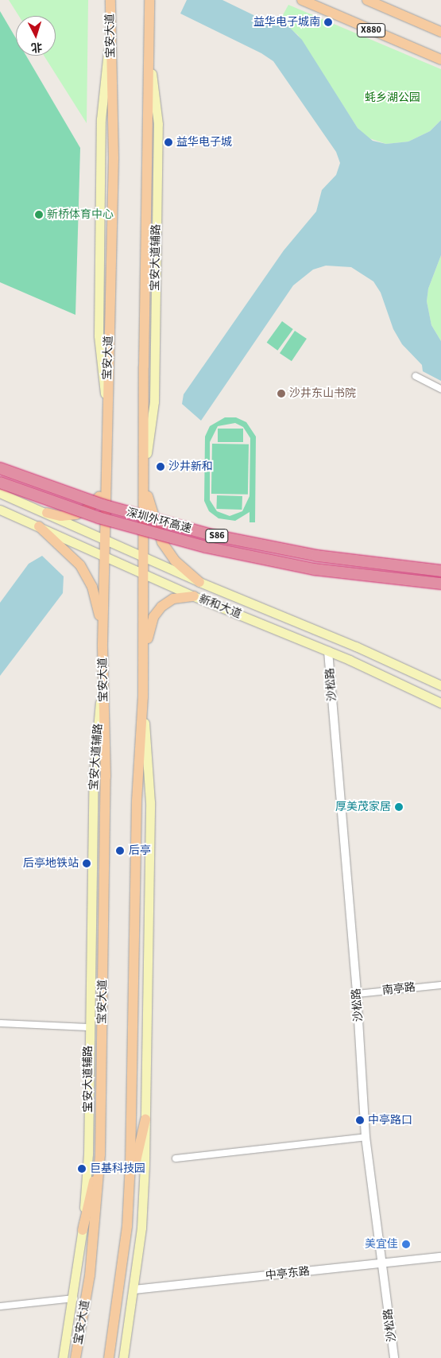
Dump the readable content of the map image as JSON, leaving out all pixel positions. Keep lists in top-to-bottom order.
{
  "streets": {
    "highway": ["深圳外环高速", "S86"],
    "main road": [
      "X880",
      "宝安大道",
      "宝安大道辅路",
      "新和大道"
    ],
    "street": ["沙松路", "南亭路", "中亭东路"]
  },
  "crossings": [
    ["宝安大道", "宝安大道辅路"],
    ["宝安大道", "新和大道"],
    ["新和大道", "沙松路"],
    ["沙松路", "南亭路"],
    ["沙松路", "中亭东路"]
  ],
  "parks": ["蚝乡湖公园"],
  "places": [
    "益华电子城南",
    "益华电子城",
    "新桥体育中心",
    "沙井东山书院",
    "沙井新和",
    "厚美茂家居",
    "后亭",
    "后亭地铁站",
    "中亭路口",
    "巨基科技园",
    "美宜佳"
  ],
  "north": "bottom"
}
